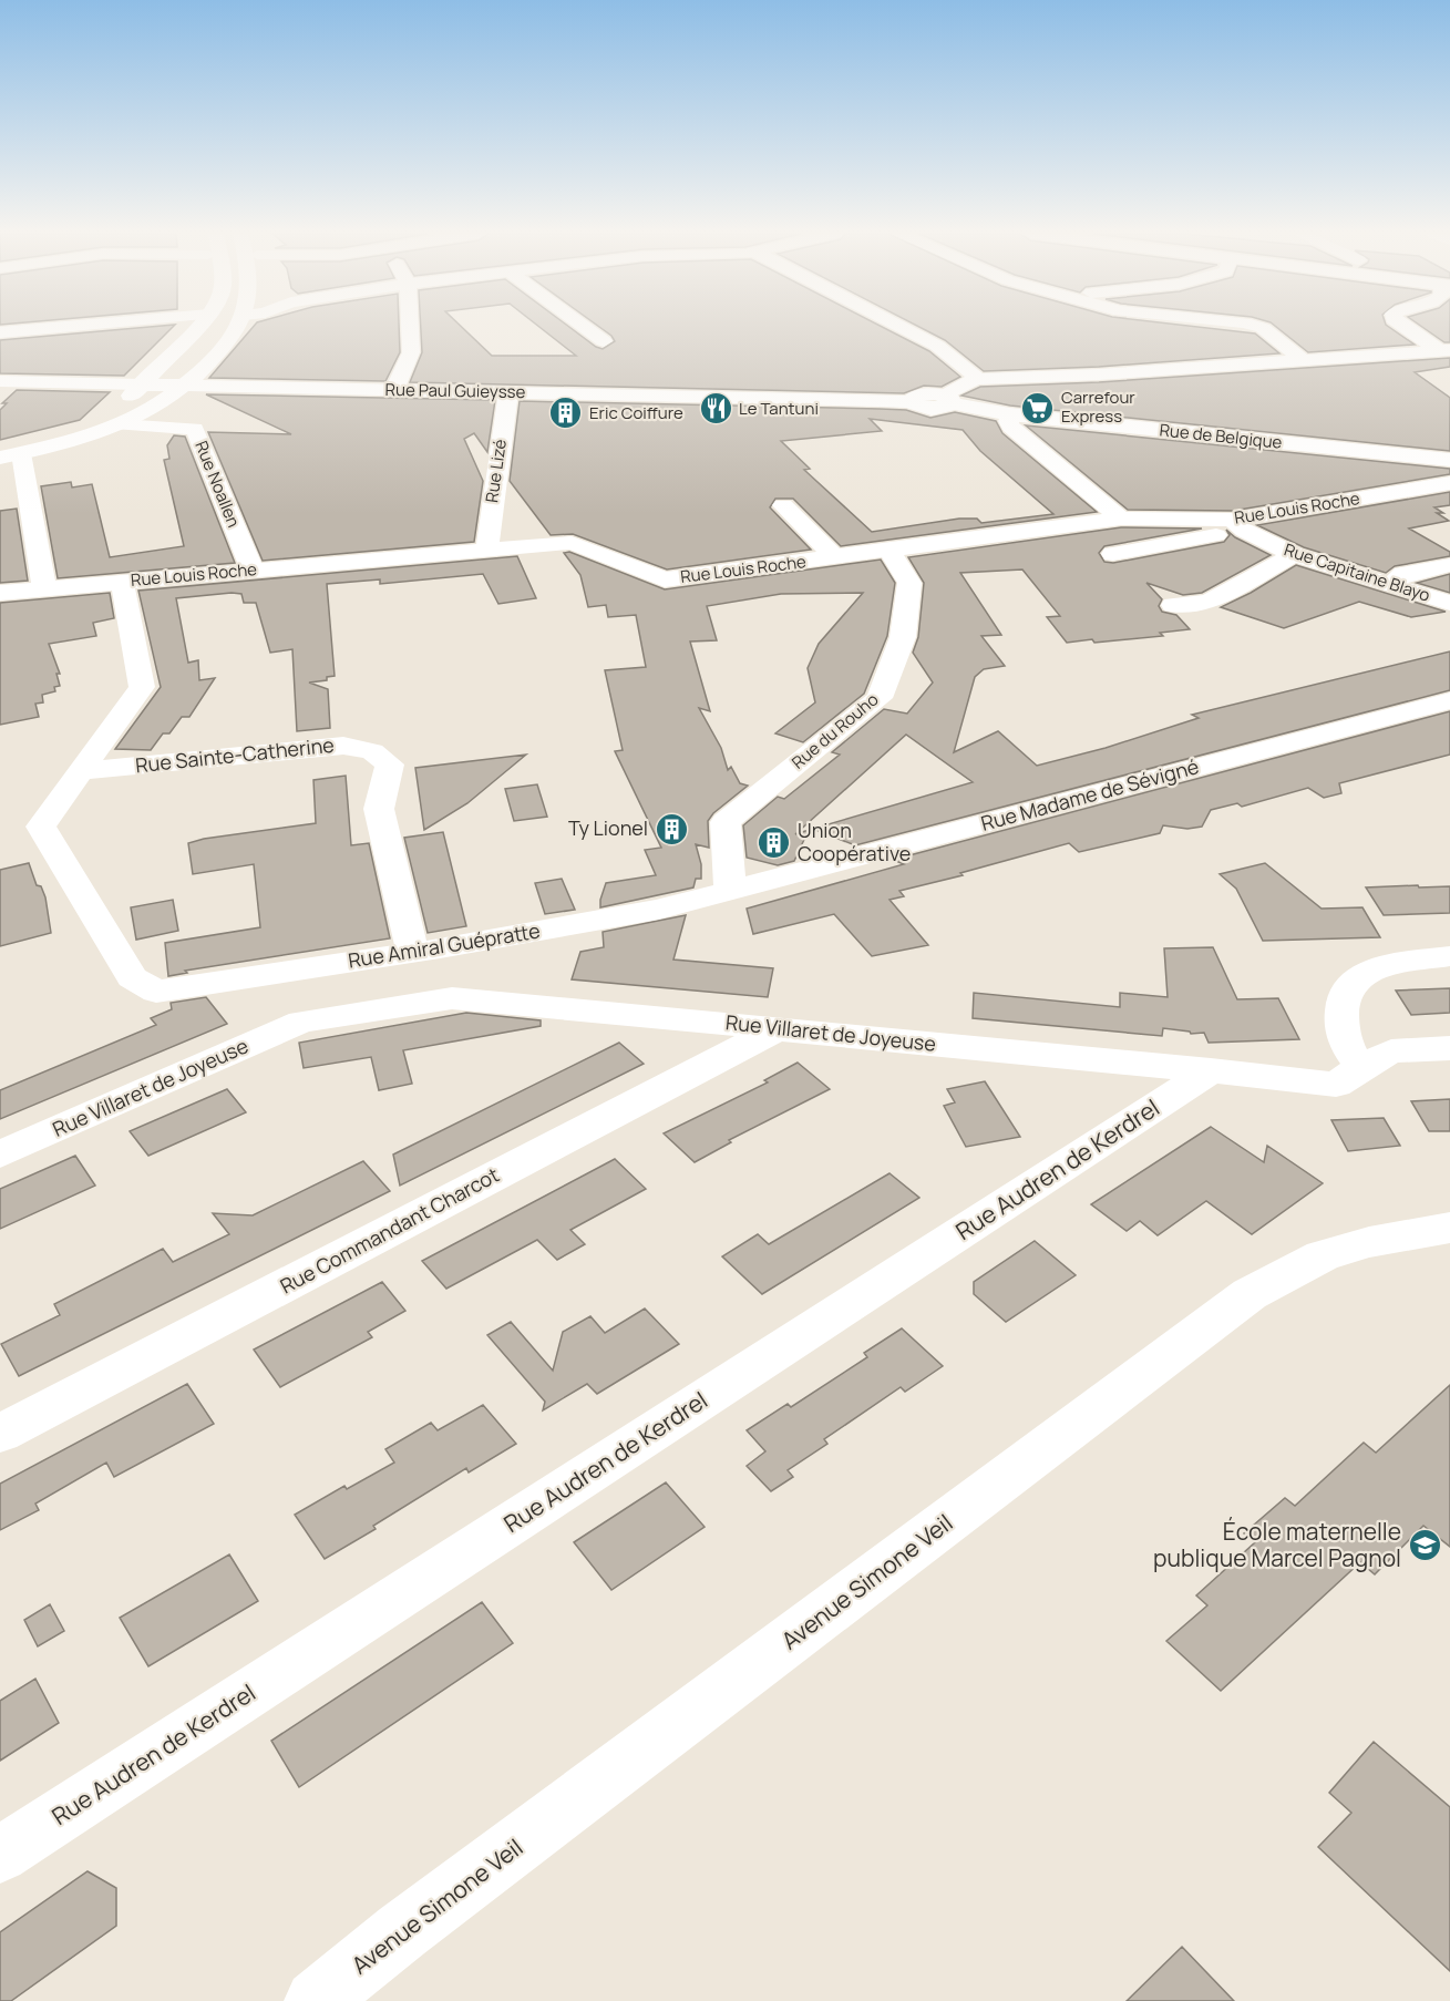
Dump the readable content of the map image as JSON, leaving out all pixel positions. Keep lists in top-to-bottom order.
{
  "streets": {
    "main road": ["Rue Paul Guieysse", "Rue de Belgique", "Avenue Simone Veil"],
    "street": [
      "Rue Lizé",
      "Rue Noallen",
      "Rue Louis Roche",
      "Rue Capitaine Blayo",
      "Rue du Rouho",
      "Rue Sainte-Catherine",
      "Rue Madame de Sévigné",
      "Rue Amiral Guépratte",
      "Rue Villaret de Joyeuse",
      "Rue Audren de Kerdrel",
      "Rue Commandant Charcot"
    ]
  },
  "crossings": [
    ["Rue Paul Guieysse", "Rue de Belgique"],
    ["Rue Paul Guieysse", "Rue Lizé"],
    ["Rue Lizé", "Rue Louis Roche"],
    ["Rue Noallen", "Rue Louis Roche"],
    ["Rue Louis Roche", "Rue Capitaine Blayo"],
    ["Rue Louis Roche", "Rue du Rouho"],
    ["Rue du Rouho", "Rue Madame de Sévigné"],
    ["Rue du Rouho", "Rue Amiral Guépratte"],
    ["Rue Sainte-Catherine", "Rue Amiral Guépratte"],
    ["Rue Madame de Sévigné", "Rue Amiral Guépratte"],
    ["Rue Villaret de Joyeuse", "Rue Audren de Kerdrel"],
    ["Rue Villaret de Joyeuse", "Rue Commandant Charcot"]
  ],
  "places": {
    "supermarket": ["Carrefour Express"],
    "restaurant": ["Le Tantuni"],
    "building": ["Eric Coiffure", "Ty Lionel", "Union Coopérative"],
    "school or university": ["École maternelle publique Marcel Pagnol"]
  }
}
